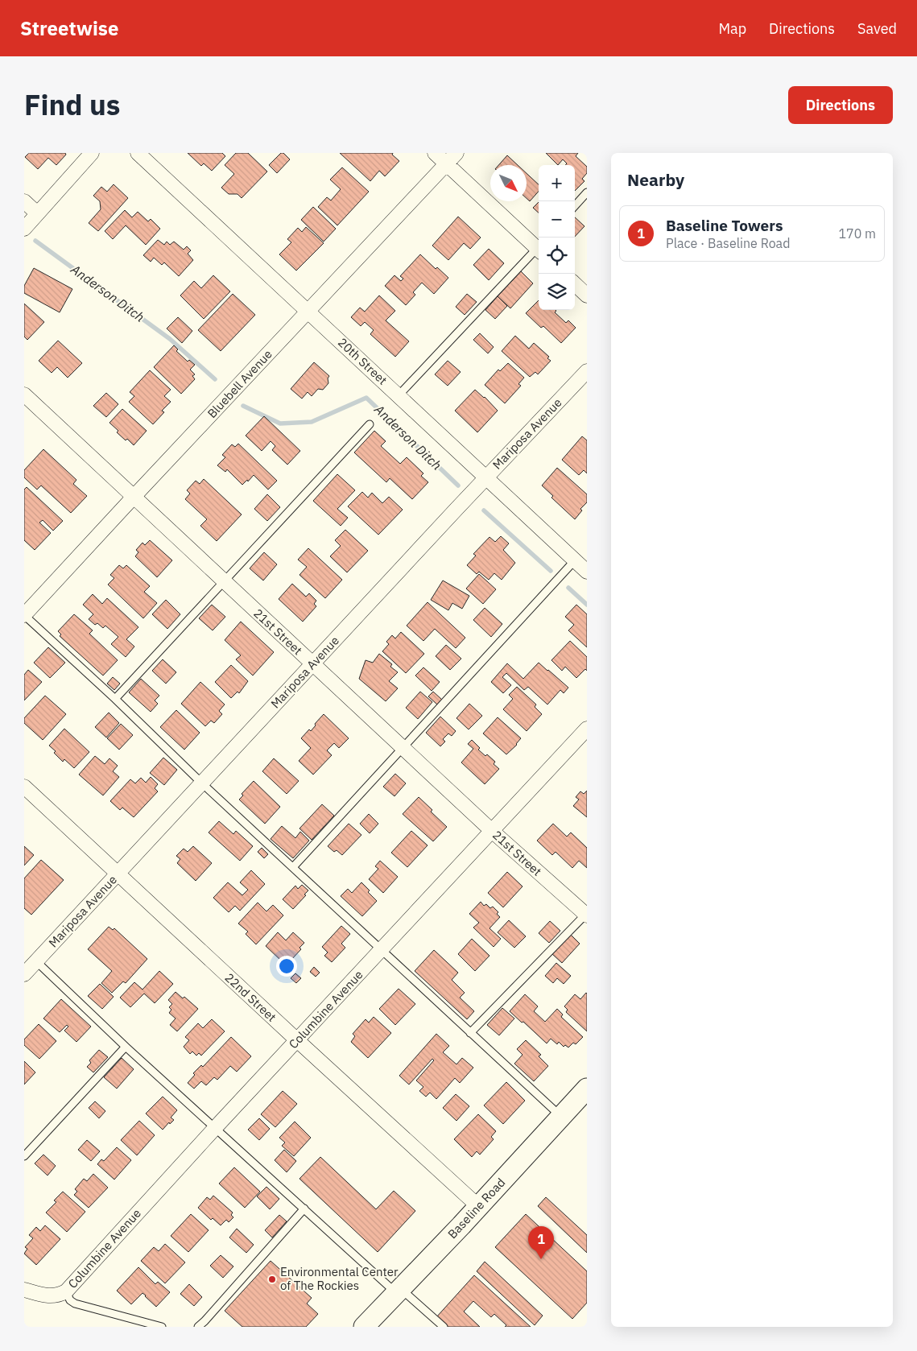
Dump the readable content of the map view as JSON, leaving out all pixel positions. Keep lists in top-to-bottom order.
{
  "streets": {
    "street": [
      "20th Street",
      "Bluebell Avenue",
      "Mariposa Avenue",
      "21st Street",
      "22nd Street",
      "Columbine Avenue",
      "Baseline Road"
    ]
  },
  "crossings": [
    ["20th Street", "Bluebell Avenue"],
    ["20th Street", "Mariposa Avenue"],
    ["Bluebell Avenue", "21st Street"],
    ["Mariposa Avenue", "21st Street"],
    ["Mariposa Avenue", "22nd Street"],
    ["21st Street", "Columbine Avenue"],
    ["22nd Street", "Columbine Avenue"],
    ["22nd Street", "Baseline Road"]
  ],
  "water": ["Anderson Ditch"],
  "places": ["Environmental Center of The Rockies"],
  "north": "bottom right",
  "page": {
    "header": "Streetwise",
    "nav": ["Map", "Directions", "Saved"],
    "title": "Find us",
    "buttons": "Directions",
    "heading": "Nearby",
    "map_buttons": ["+", "−"],
    "list": [
      {
        "mark": "1",
        "name": "Baseline Towers",
        "note": "Place · Baseline Road",
        "value": "170 m"
      }
    ],
    "pins": "1"
  }
}
